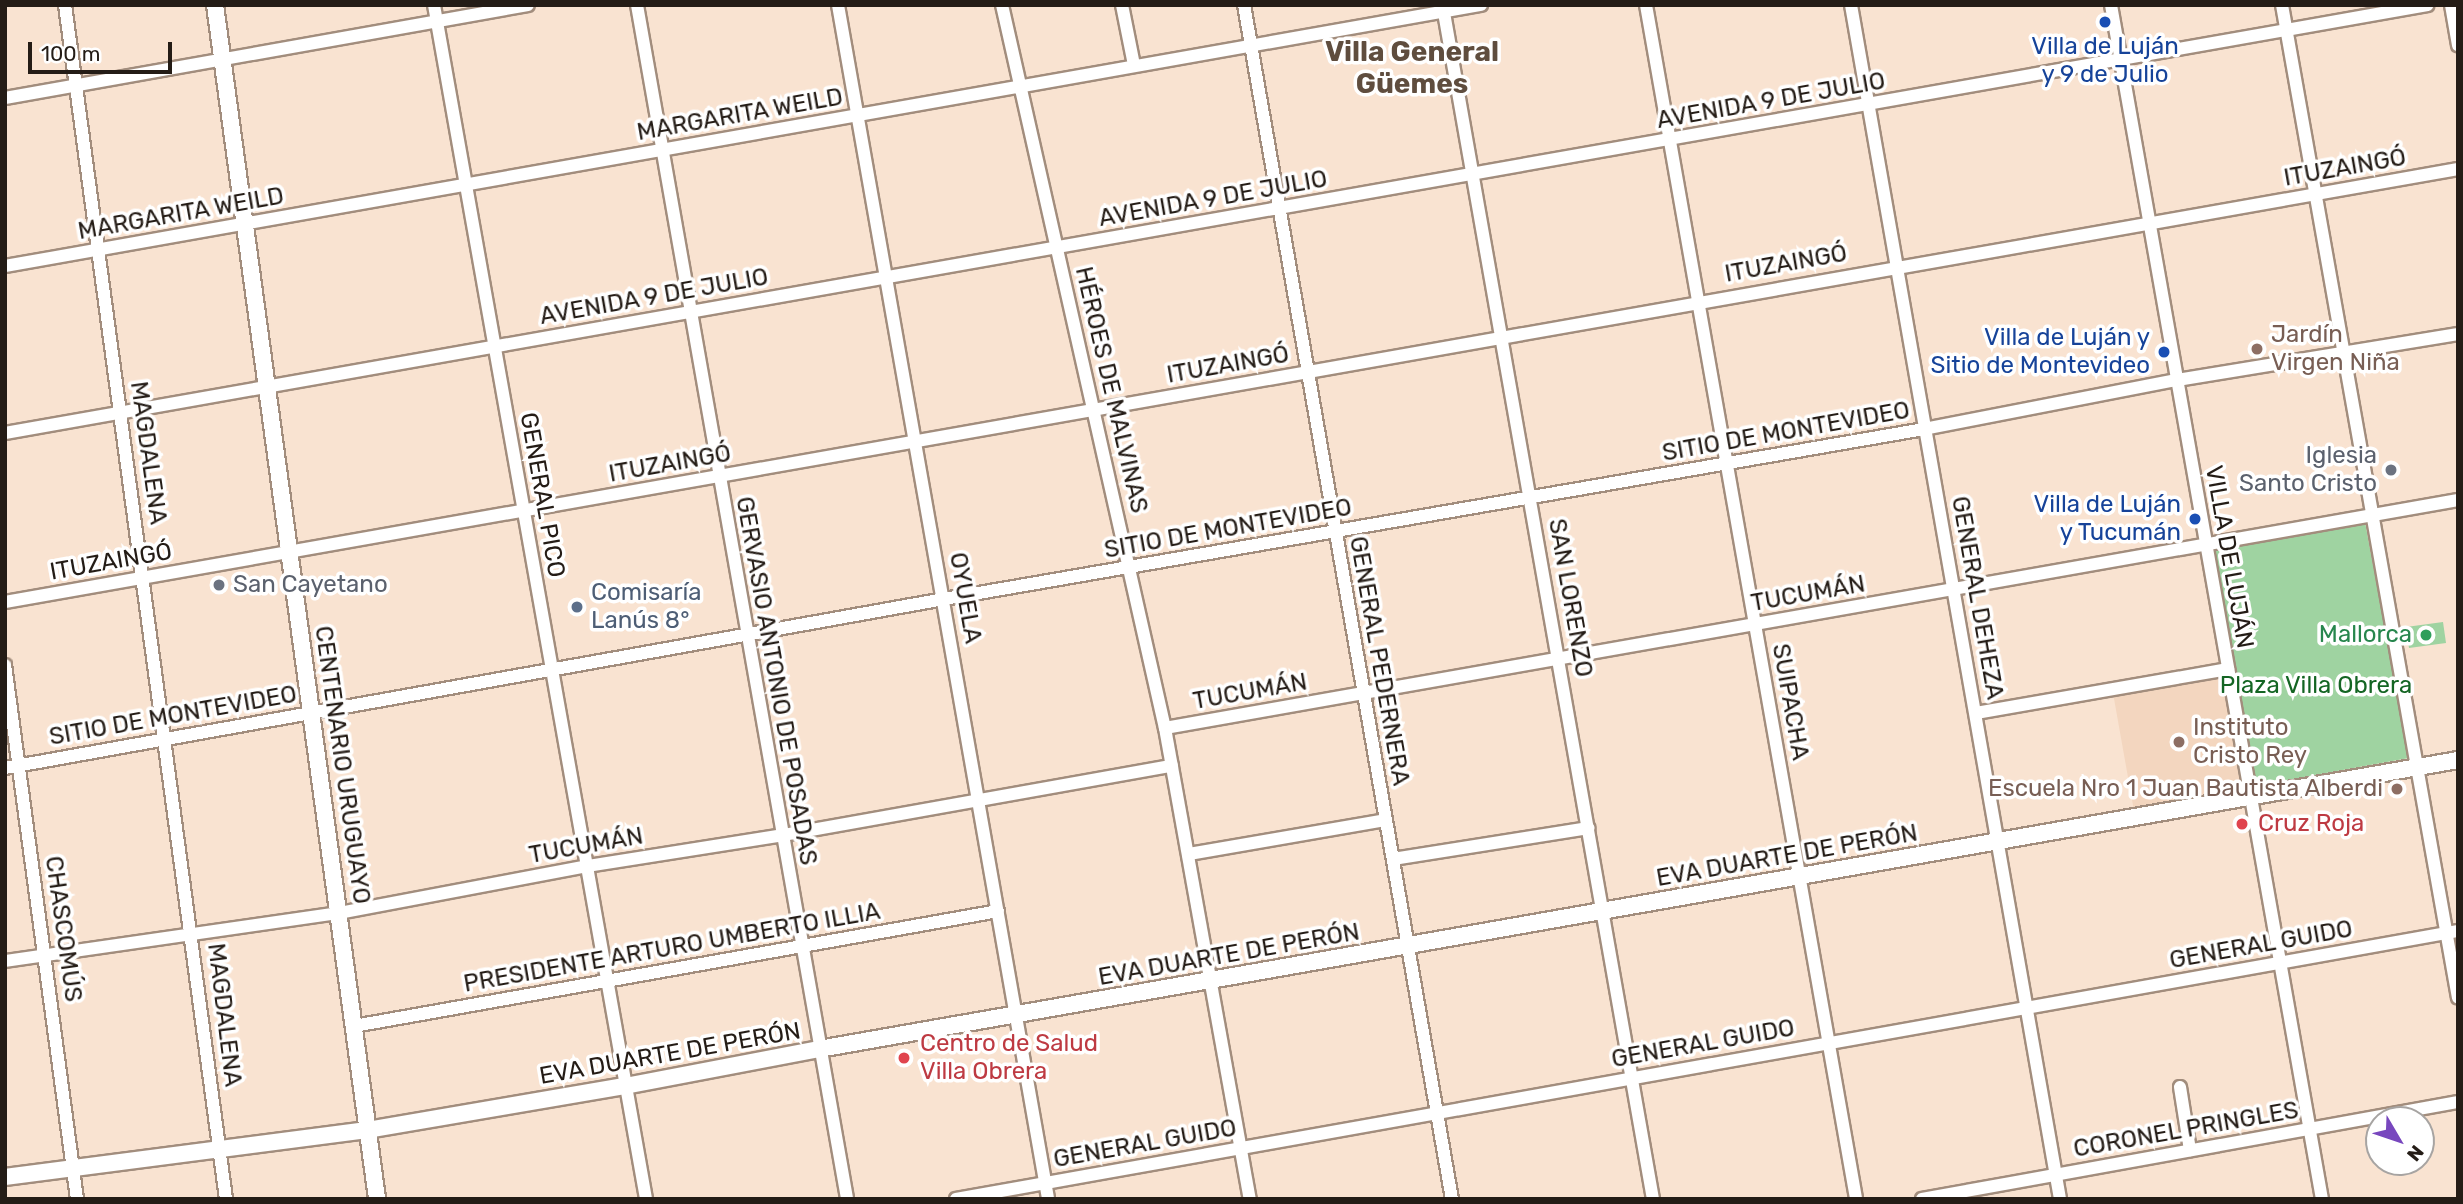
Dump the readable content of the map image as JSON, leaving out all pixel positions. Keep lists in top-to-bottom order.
{
  "streets": {
    "main road": ["CENTENARIO URUGUAYO", "EVA DUARTE DE PERÓN"],
    "street": [
      "AVENIDA 9 DE JULIO",
      "MARGARITA WEILD",
      "ITUZAINGÓ",
      "HÉROES DE MALVINAS",
      "SITIO DE MONTEVIDEO",
      "MAGDALENA",
      "GENERAL PICO",
      "VILLA DE LUJÁN",
      "TUCUMÁN",
      "OYUELA",
      "SAN LORENZO",
      "GENERAL DEHEZA",
      "GENERAL PEDERNERA",
      "GERVASIO ANTONIO DE POSADAS",
      "SUIPACHA",
      "CHASCOMÚS",
      "GENERAL GUIDO",
      "PRESIDENTE ARTURO UMBERTO ILLIA",
      "CORONEL PRINGLES"
    ]
  },
  "crossings": [
    ["AVENIDA 9 DE JULIO", "HÉROES DE MALVINAS"],
    ["AVENIDA 9 DE JULIO", "MAGDALENA"],
    ["AVENIDA 9 DE JULIO", "GENERAL PICO"],
    ["AVENIDA 9 DE JULIO", "VILLA DE LUJÁN"],
    ["AVENIDA 9 DE JULIO", "OYUELA"],
    ["AVENIDA 9 DE JULIO", "SAN LORENZO"],
    ["AVENIDA 9 DE JULIO", "GENERAL DEHEZA"],
    ["AVENIDA 9 DE JULIO", "GENERAL PEDERNERA"],
    ["AVENIDA 9 DE JULIO", "GERVASIO ANTONIO DE POSADAS"],
    ["AVENIDA 9 DE JULIO", "SUIPACHA"],
    ["AVENIDA 9 DE JULIO", "CENTENARIO URUGUAYO"],
    ["MARGARITA WEILD", "HÉROES DE MALVINAS"],
    ["MARGARITA WEILD", "MAGDALENA"],
    ["MARGARITA WEILD", "GENERAL PICO"],
    ["MARGARITA WEILD", "OYUELA"],
    ["MARGARITA WEILD", "SAN LORENZO"],
    ["MARGARITA WEILD", "GENERAL PEDERNERA"],
    ["MARGARITA WEILD", "GERVASIO ANTONIO DE POSADAS"],
    ["MARGARITA WEILD", "CENTENARIO URUGUAYO"],
    ["ITUZAINGÓ", "HÉROES DE MALVINAS"],
    ["ITUZAINGÓ", "MAGDALENA"],
    ["ITUZAINGÓ", "GENERAL PICO"],
    ["ITUZAINGÓ", "VILLA DE LUJÁN"],
    ["ITUZAINGÓ", "OYUELA"],
    ["ITUZAINGÓ", "SAN LORENZO"],
    ["ITUZAINGÓ", "GENERAL DEHEZA"],
    ["ITUZAINGÓ", "GENERAL PEDERNERA"],
    ["ITUZAINGÓ", "GERVASIO ANTONIO DE POSADAS"],
    ["ITUZAINGÓ", "SUIPACHA"],
    ["ITUZAINGÓ", "CENTENARIO URUGUAYO"],
    ["HÉROES DE MALVINAS", "SITIO DE MONTEVIDEO"],
    ["HÉROES DE MALVINAS", "TUCUMÁN"],
    ["HÉROES DE MALVINAS", "EVA DUARTE DE PERÓN"],
    ["HÉROES DE MALVINAS", "GENERAL GUIDO"],
    ["SITIO DE MONTEVIDEO", "MAGDALENA"],
    ["SITIO DE MONTEVIDEO", "GENERAL PICO"],
    ["SITIO DE MONTEVIDEO", "VILLA DE LUJÁN"],
    ["SITIO DE MONTEVIDEO", "OYUELA"],
    ["SITIO DE MONTEVIDEO", "SAN LORENZO"],
    ["SITIO DE MONTEVIDEO", "GENERAL DEHEZA"],
    ["SITIO DE MONTEVIDEO", "GENERAL PEDERNERA"],
    ["SITIO DE MONTEVIDEO", "GERVASIO ANTONIO DE POSADAS"],
    ["SITIO DE MONTEVIDEO", "SUIPACHA"],
    ["SITIO DE MONTEVIDEO", "CENTENARIO URUGUAYO"],
    ["SITIO DE MONTEVIDEO", "CHASCOMÚS"],
    ["MAGDALENA", "TUCUMÁN"],
    ["MAGDALENA", "EVA DUARTE DE PERÓN"],
    ["GENERAL PICO", "TUCUMÁN"],
    ["GENERAL PICO", "EVA DUARTE DE PERÓN"],
    ["GENERAL PICO", "PRESIDENTE ARTURO UMBERTO ILLIA"],
    ["VILLA DE LUJÁN", "TUCUMÁN"],
    ["VILLA DE LUJÁN", "EVA DUARTE DE PERÓN"],
    ["VILLA DE LUJÁN", "GENERAL GUIDO"],
    ["VILLA DE LUJÁN", "CORONEL PRINGLES"],
    ["TUCUMÁN", "OYUELA"],
    ["TUCUMÁN", "SAN LORENZO"],
    ["TUCUMÁN", "GENERAL DEHEZA"],
    ["TUCUMÁN", "GENERAL PEDERNERA"],
    ["TUCUMÁN", "GERVASIO ANTONIO DE POSADAS"],
    ["TUCUMÁN", "SUIPACHA"],
    ["TUCUMÁN", "CENTENARIO URUGUAYO"],
    ["TUCUMÁN", "CHASCOMÚS"],
    ["OYUELA", "EVA DUARTE DE PERÓN"],
    ["OYUELA", "GENERAL GUIDO"],
    ["OYUELA", "PRESIDENTE ARTURO UMBERTO ILLIA"],
    ["SAN LORENZO", "EVA DUARTE DE PERÓN"],
    ["SAN LORENZO", "GENERAL GUIDO"],
    ["GENERAL DEHEZA", "EVA DUARTE DE PERÓN"],
    ["GENERAL DEHEZA", "GENERAL GUIDO"],
    ["GENERAL DEHEZA", "CORONEL PRINGLES"],
    ["GENERAL PEDERNERA", "EVA DUARTE DE PERÓN"],
    ["GENERAL PEDERNERA", "GENERAL GUIDO"],
    ["GERVASIO ANTONIO DE POSADAS", "EVA DUARTE DE PERÓN"],
    ["GERVASIO ANTONIO DE POSADAS", "PRESIDENTE ARTURO UMBERTO ILLIA"],
    ["SUIPACHA", "EVA DUARTE DE PERÓN"],
    ["SUIPACHA", "GENERAL GUIDO"],
    ["CENTENARIO URUGUAYO", "EVA DUARTE DE PERÓN"],
    ["CENTENARIO URUGUAYO", "PRESIDENTE ARTURO UMBERTO ILLIA"],
    ["EVA DUARTE DE PERÓN", "CHASCOMÚS"]
  ],
  "districts": ["Villa General Güemes"],
  "parks": ["Plaza Villa Obrera"],
  "places": [
    "Villa de Luján y 9 de Julio",
    "Jardín Virgen Niña",
    "Villa de Luján y Sitio de Montevideo",
    "Iglesia Santo Cristo",
    "Villa de Luján y Tucumán",
    "San Cayetano",
    "Comisaría Lanús 8°",
    "Mallorca",
    "Instituto Cristo Rey",
    "Escuela Nro 1 Juan Bautista Alberdi",
    "Cruz Roja",
    "Centro de Salud Villa Obrera"
  ],
  "scale_bar": "100 m",
  "north": "bottom right"
}
